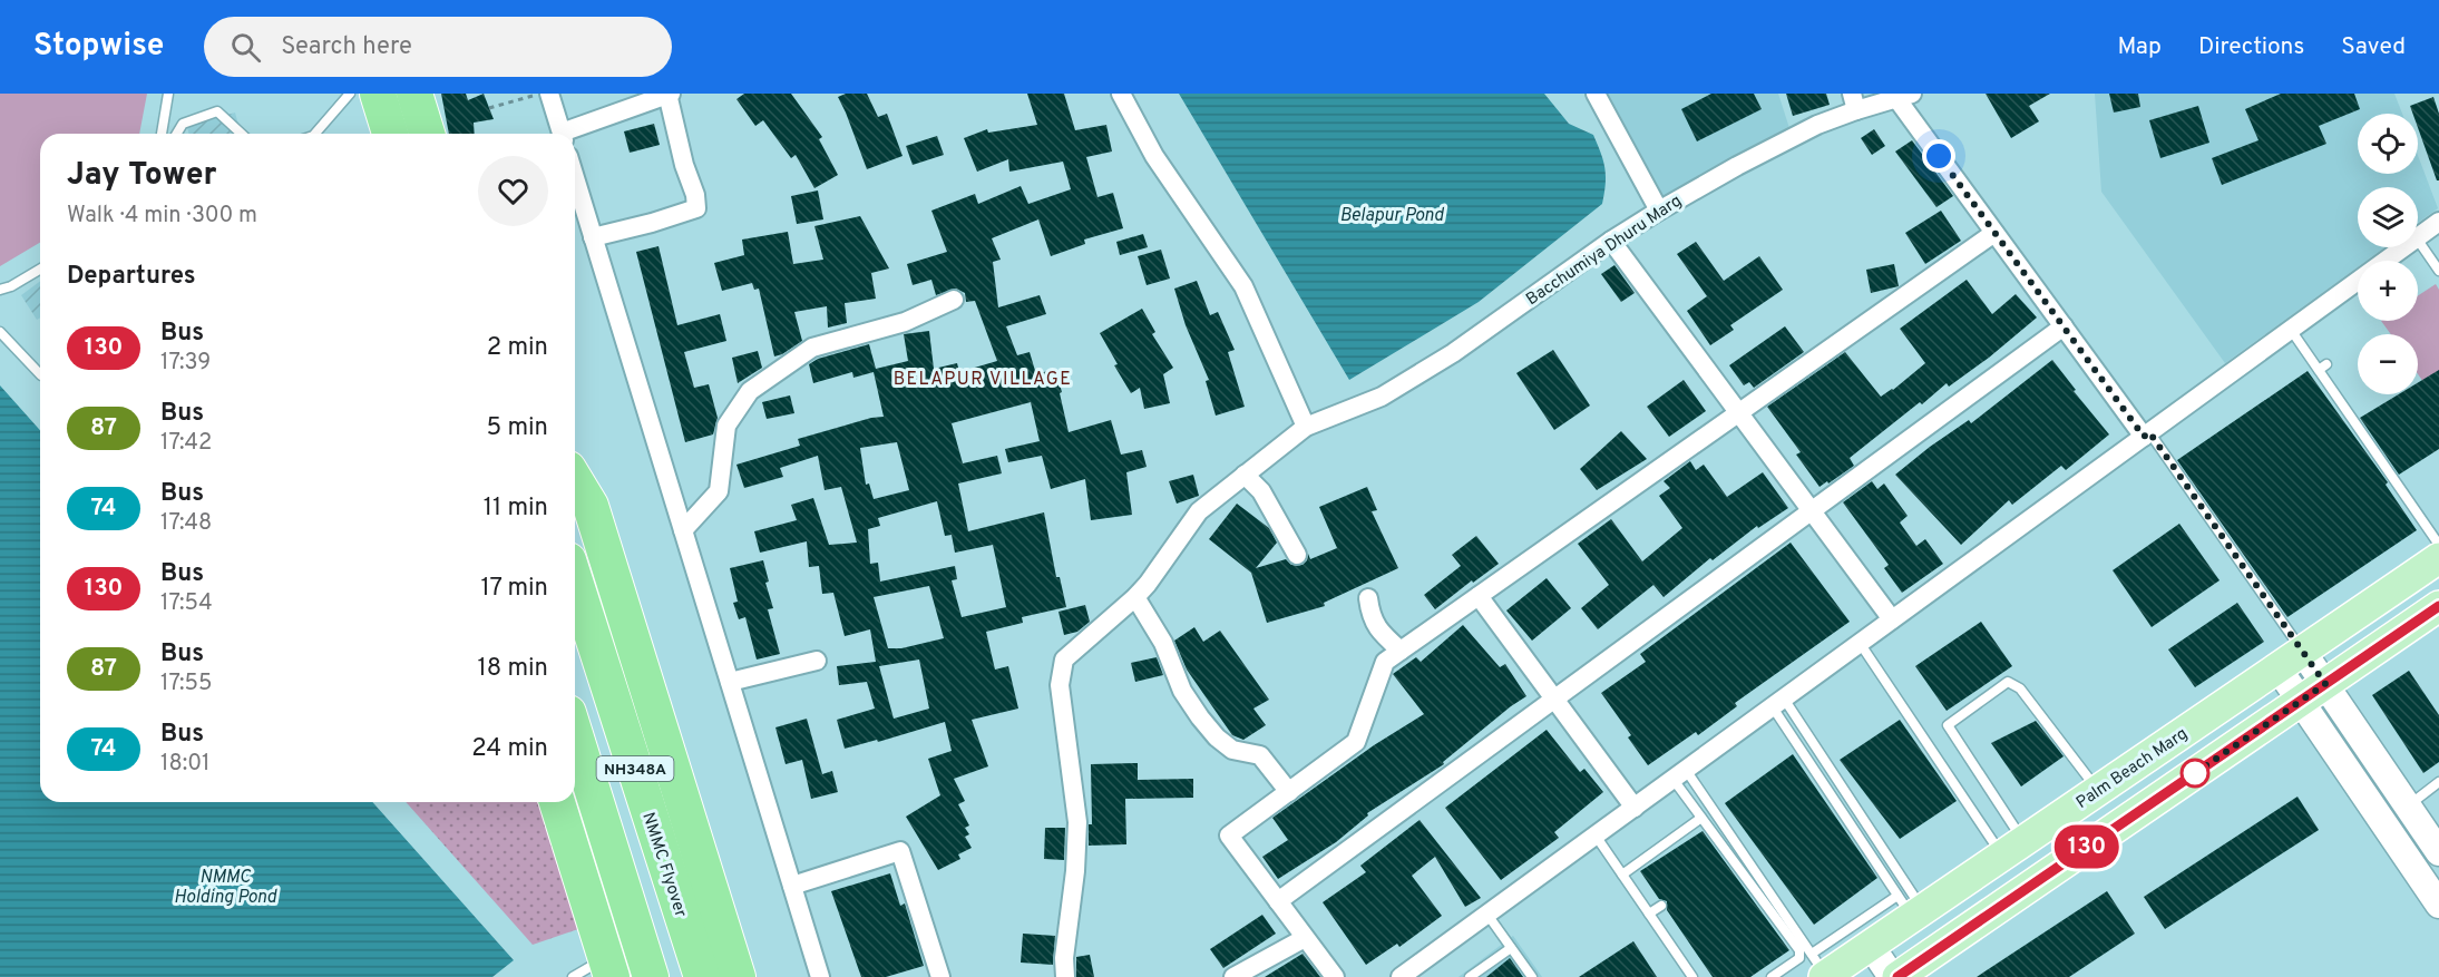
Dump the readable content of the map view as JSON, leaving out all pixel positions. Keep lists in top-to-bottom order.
{
  "streets": {
    "highway": ["NH348A", "NMMC Flyover"],
    "main road": ["Palm Beach Marg"],
    "street": ["Bacchumiya Dhuru Marg"]
  },
  "districts": ["BELAPUR VILLAGE"],
  "water": ["Belapur Pond", "NMMC Holding Pond"],
  "lines": ["bus line 130"],
  "page": {
    "header": "Stopwise",
    "search": "Search here",
    "nav": ["Map", "Directions", "Saved"],
    "on_map": "130",
    "map_buttons": ["+", "−"],
    "heading": [
      ["Jay Tower", "Walk · 4 min · 300 m"],
      "Departures"
    ],
    "list": [
      {
        "mark": "130",
        "name": "Bus",
        "note": "17:39",
        "value": "2 min"
      },
      {
        "mark": "87",
        "name": "Bus",
        "note": "17:42",
        "value": "5 min"
      },
      {
        "mark": "74",
        "name": "Bus",
        "note": "17:48",
        "value": "11 min"
      },
      {
        "mark": "130",
        "name": "Bus",
        "note": "17:54",
        "value": "17 min"
      },
      {
        "mark": "87",
        "name": "Bus",
        "note": "17:55",
        "value": "18 min"
      },
      {
        "mark": "74",
        "name": "Bus",
        "note": "18:01",
        "value": "24 min"
      }
    ]
  }
}
